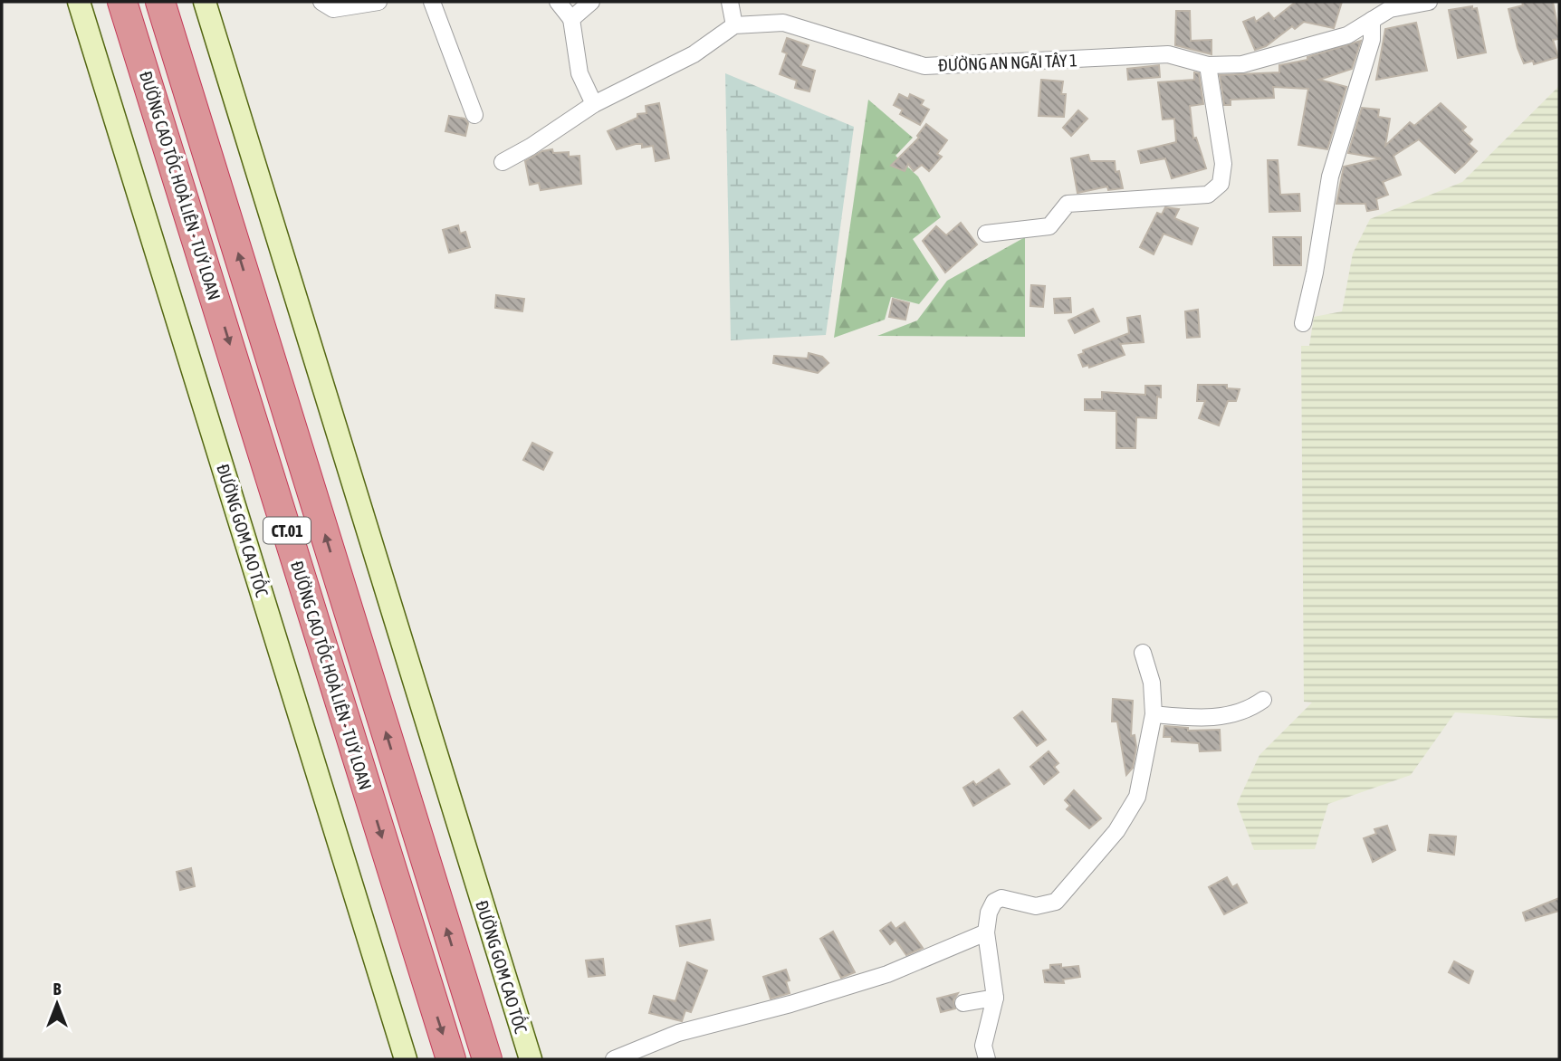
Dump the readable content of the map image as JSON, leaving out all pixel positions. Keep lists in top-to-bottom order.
{
  "streets": {
    "highway": ["ĐƯỜNG CAO TỐC HOÀ LIÊN - TUÝ LOAN", "CT.01"],
    "main road": ["ĐƯỜNG GOM CAO TỐC"],
    "street": ["ĐƯỜNG AN NGÃI TÂY 1"]
  },
  "north": "top"
}
